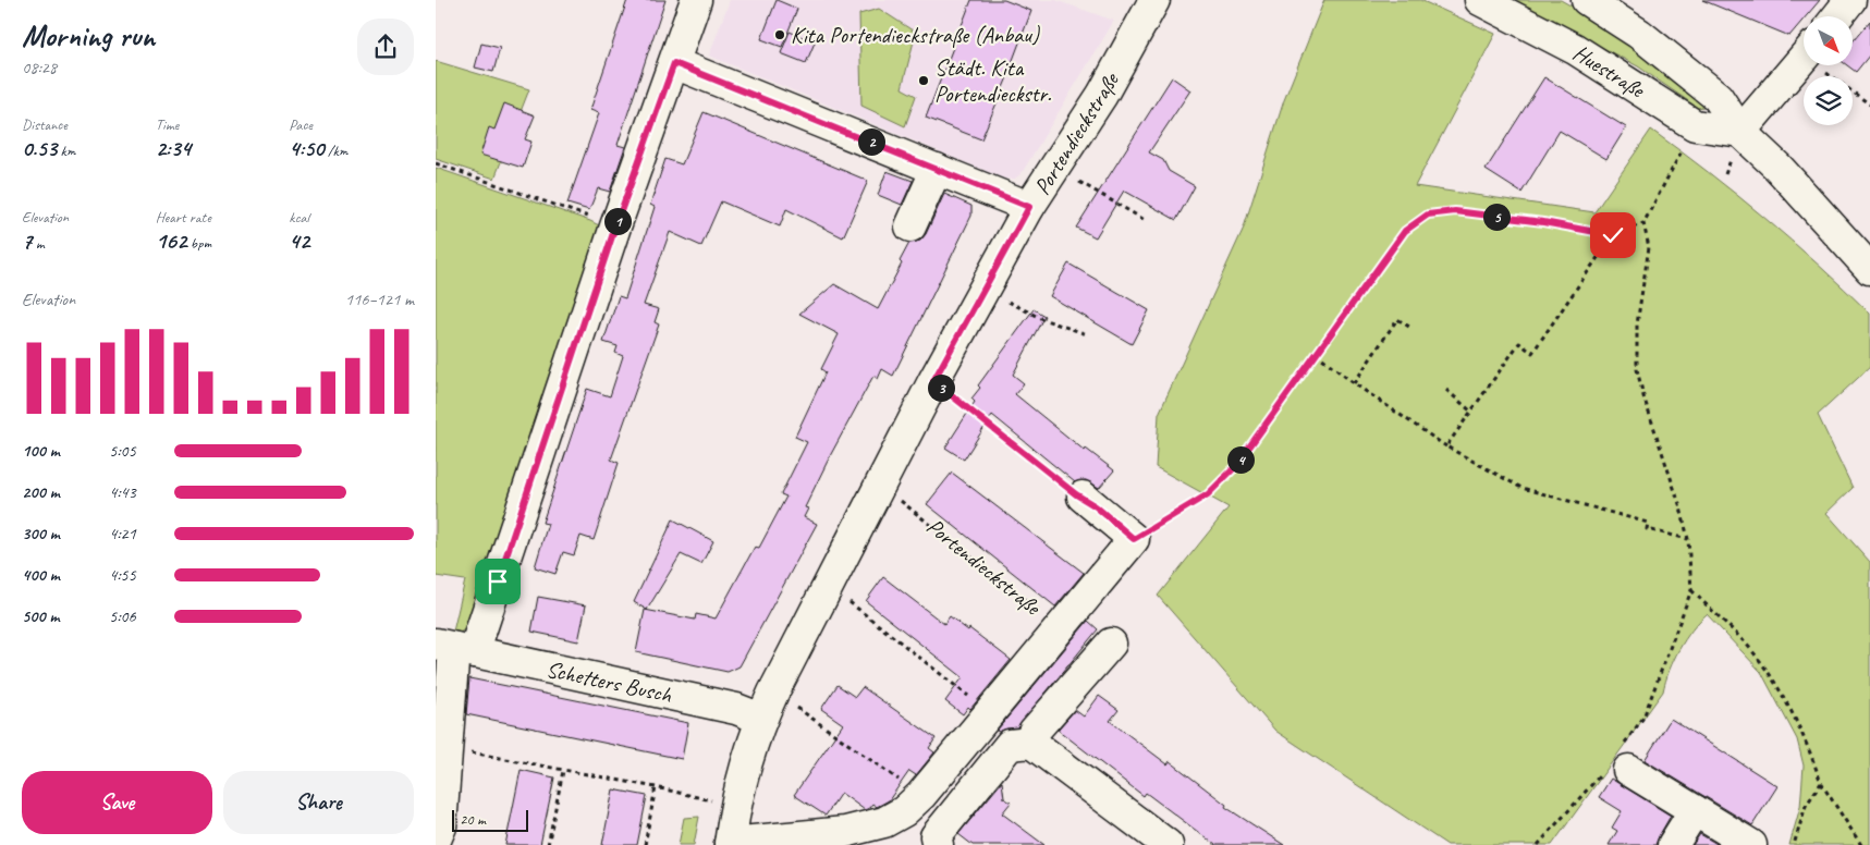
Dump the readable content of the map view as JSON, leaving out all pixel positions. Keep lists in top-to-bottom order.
{
  "streets": {
    "street": ["Huestraße", "Portendieckstraße", "Schetters Busch"]
  },
  "crossings": [
    ["Portendieckstraße", "Schetters Busch"]
  ],
  "places": ["Kita Portendieckstraße (Anbau)", "Städt. Kita Portendieckstr."],
  "scale_bar": "20 m",
  "north": "bottom right",
  "page": {
    "heading": ["Morning run", "08:28"],
    "stats": [
      ["Distance", "0.53 km"],
      ["Time", "2:34"],
      ["Pace", "4:50 /km"],
      ["Elevation", "7 m"],
      ["Heart rate", "162 bpm"],
      ["kcal", "42"]
    ],
    "pins": [
      "2",
      "5",
      "1",
      "3",
      "4"
    ],
    "chart": ["Elevation", "116–121 m"],
    "list": [
      {
        "name": "100 m",
        "note": "5:05"
      },
      {
        "name": "200 m",
        "note": "4:43"
      },
      {
        "name": "300 m",
        "note": "4:21"
      },
      {
        "name": "400 m",
        "note": "4:55"
      },
      {
        "name": "500 m",
        "note": "5:06"
      }
    ],
    "buttons": ["Save", "Share"],
    "scale": "20 m"
  }
}
